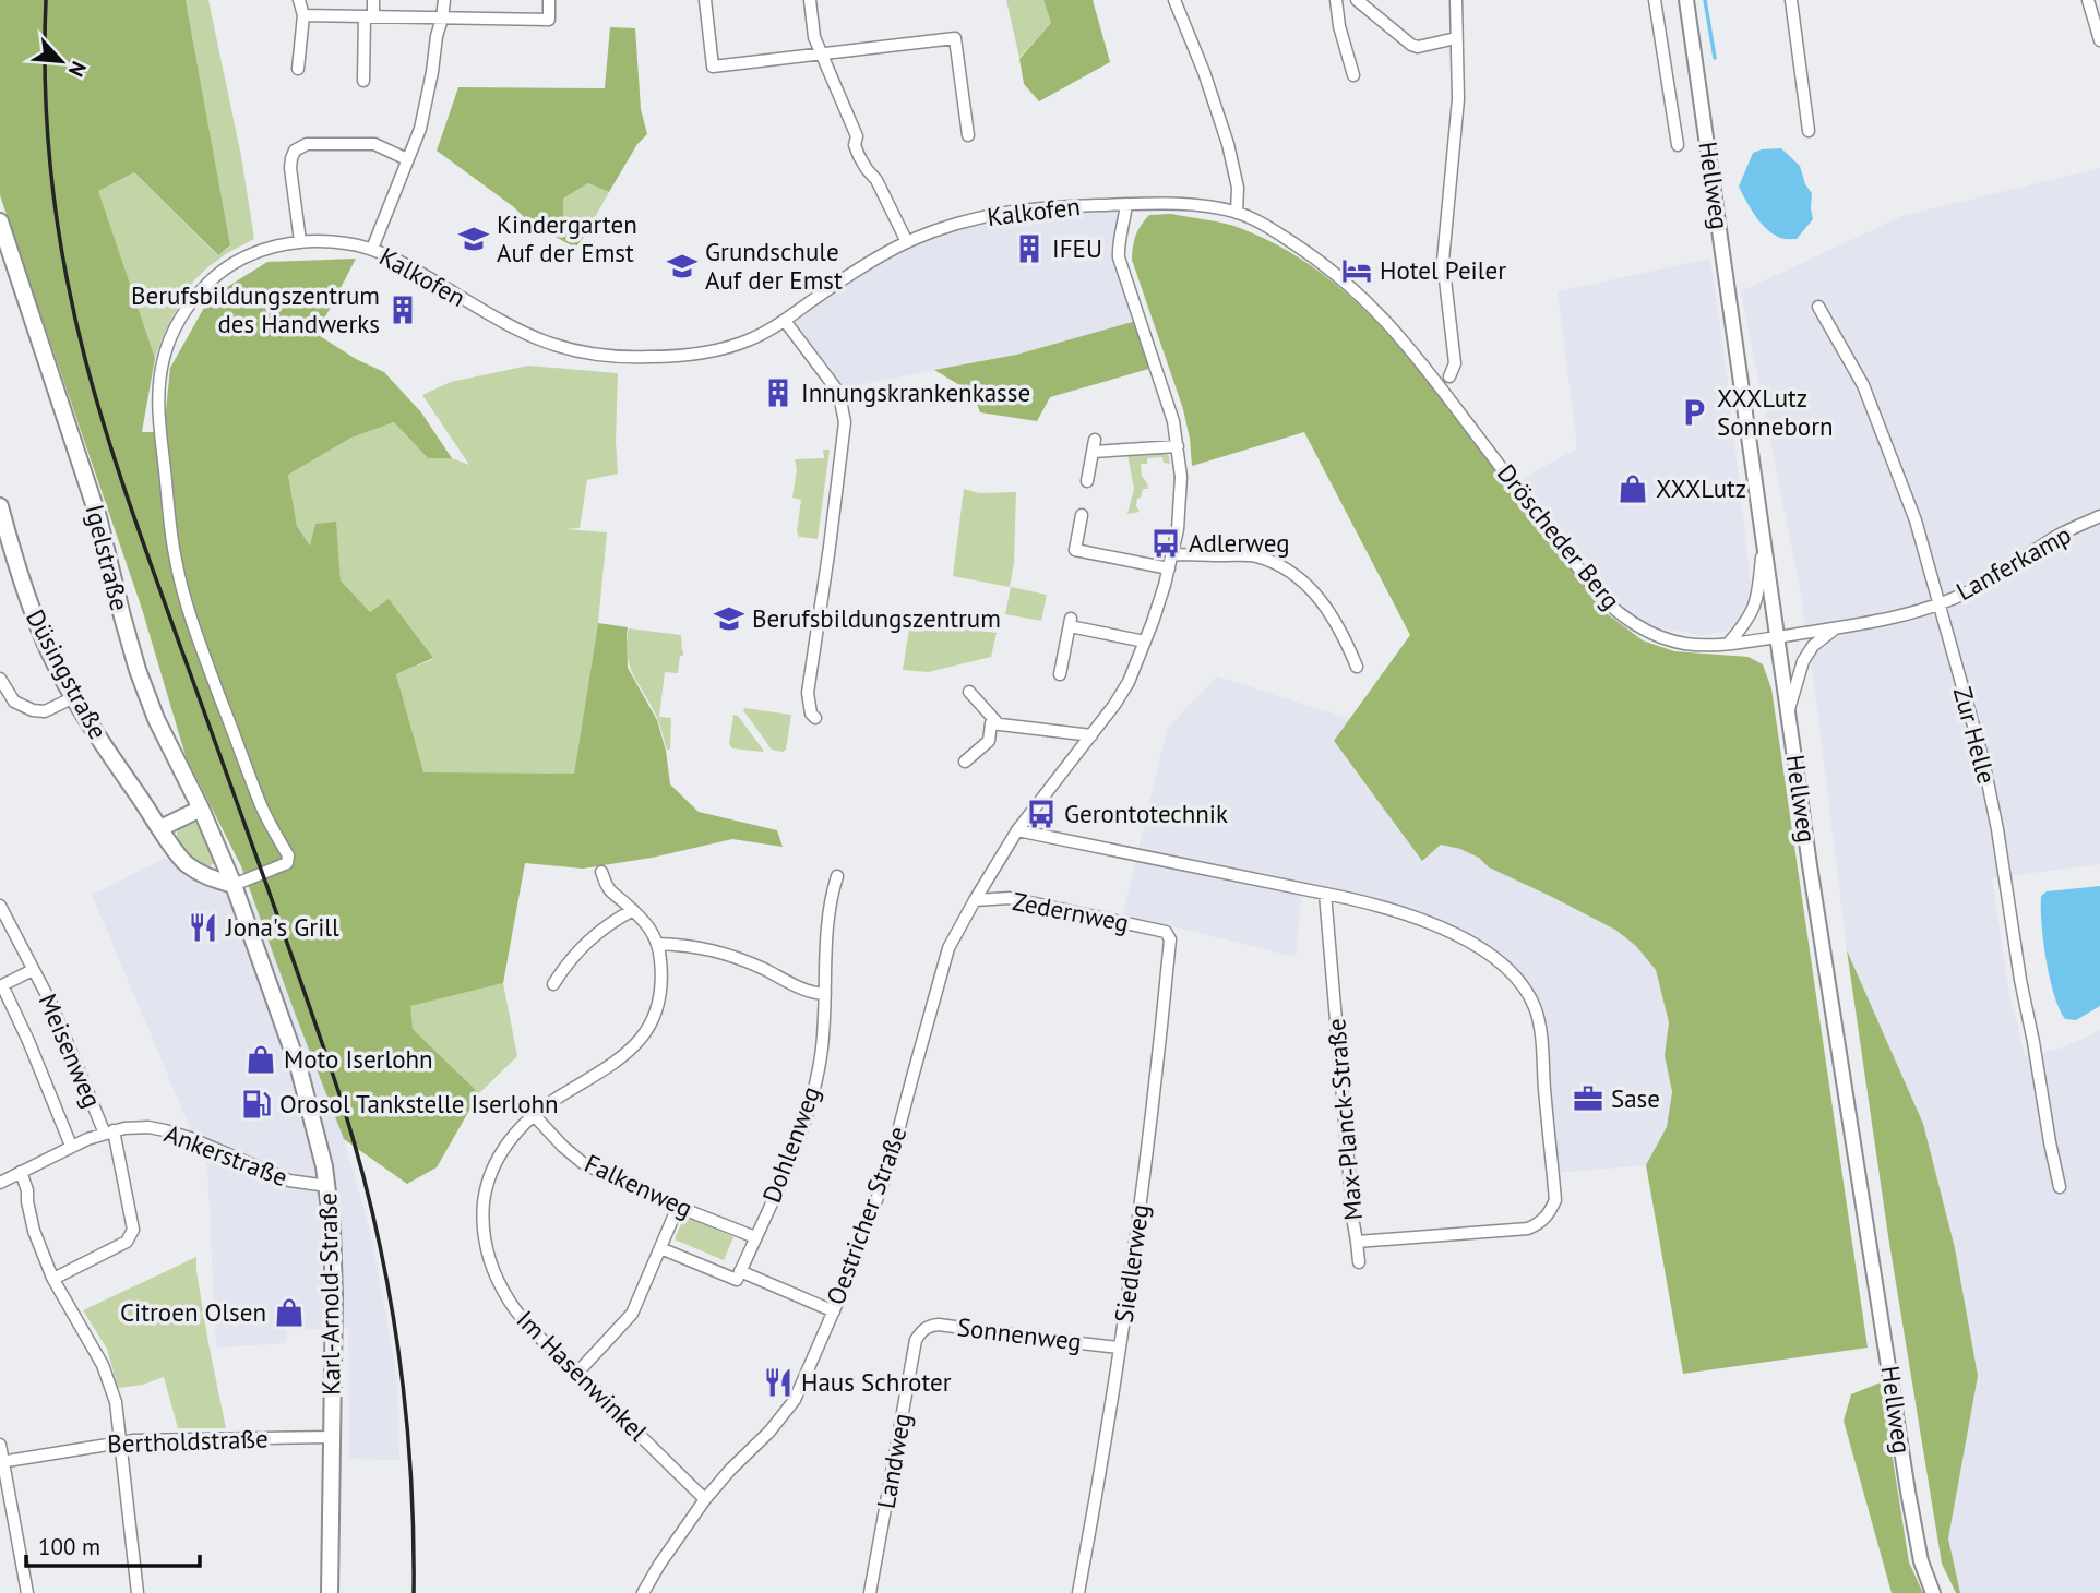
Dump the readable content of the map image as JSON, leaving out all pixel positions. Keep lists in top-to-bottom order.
{
  "streets": {
    "main road": ["Igelstraße", "Düsingstraße", "Karl-Arnold-Straße"],
    "street": [
      "Hellweg",
      "Kalkofen",
      "Dröscheder Berg",
      "Lanferkamp",
      "Zur Helle",
      "Zedernweg",
      "Meisenweg",
      "Max-Planck-Straße",
      "Dohlenweg",
      "Ankerstraße",
      "Falkenweg",
      "Oestricher Straße",
      "Siedlerweg",
      "Sonnenweg",
      "Im Hasenwinkel",
      "Bertholdstraße",
      "Landweg"
    ]
  },
  "crossings": [
    ["Hellweg", "Dröscheder Berg"],
    ["Hellweg", "Lanferkamp"],
    ["Kalkofen", "Igelstraße"],
    ["Kalkofen", "Düsingstraße"],
    ["Kalkofen", "Oestricher Straße"],
    ["Kalkofen", "Karl-Arnold-Straße"],
    ["Dröscheder Berg", "Lanferkamp"],
    ["Igelstraße", "Düsingstraße"],
    ["Igelstraße", "Karl-Arnold-Straße"],
    ["Lanferkamp", "Zur Helle"],
    ["Düsingstraße", "Karl-Arnold-Straße"],
    ["Zedernweg", "Oestricher Straße"],
    ["Zedernweg", "Siedlerweg"],
    ["Meisenweg", "Ankerstraße"],
    ["Max-Planck-Straße", "Oestricher Straße"],
    ["Dohlenweg", "Falkenweg"],
    ["Ankerstraße", "Karl-Arnold-Straße"],
    ["Falkenweg", "Im Hasenwinkel"],
    ["Oestricher Straße", "Im Hasenwinkel"],
    ["Siedlerweg", "Sonnenweg"],
    ["Karl-Arnold-Straße", "Bertholdstraße"],
    ["Sonnenweg", "Landweg"]
  ],
  "places": {
    "school or university": ["Kindergarten Auf der Emst", "Grundschule Auf der Emst", "Berufsbildungszentrum"],
    "building": ["IFEU", "Berufsbildungszentrum des Handwerks", "Innungskrankenkasse"],
    "hotel": ["Hotel Peiler"],
    "parking": ["XXXLutz Sonneborn"],
    "shop": ["XXXLutz", "Moto Iserlohn", "Citroen Olsen"],
    "bus stop": ["Adlerweg", "Gerontotechnik"],
    "restaurant": ["Jona's Grill", "Haus Schroter"],
    "office": ["Sase"],
    "fuel station": ["Orosol Tankstelle Iserlohn"]
  },
  "scale_bar": "100 m",
  "north": "bottom right"
}
